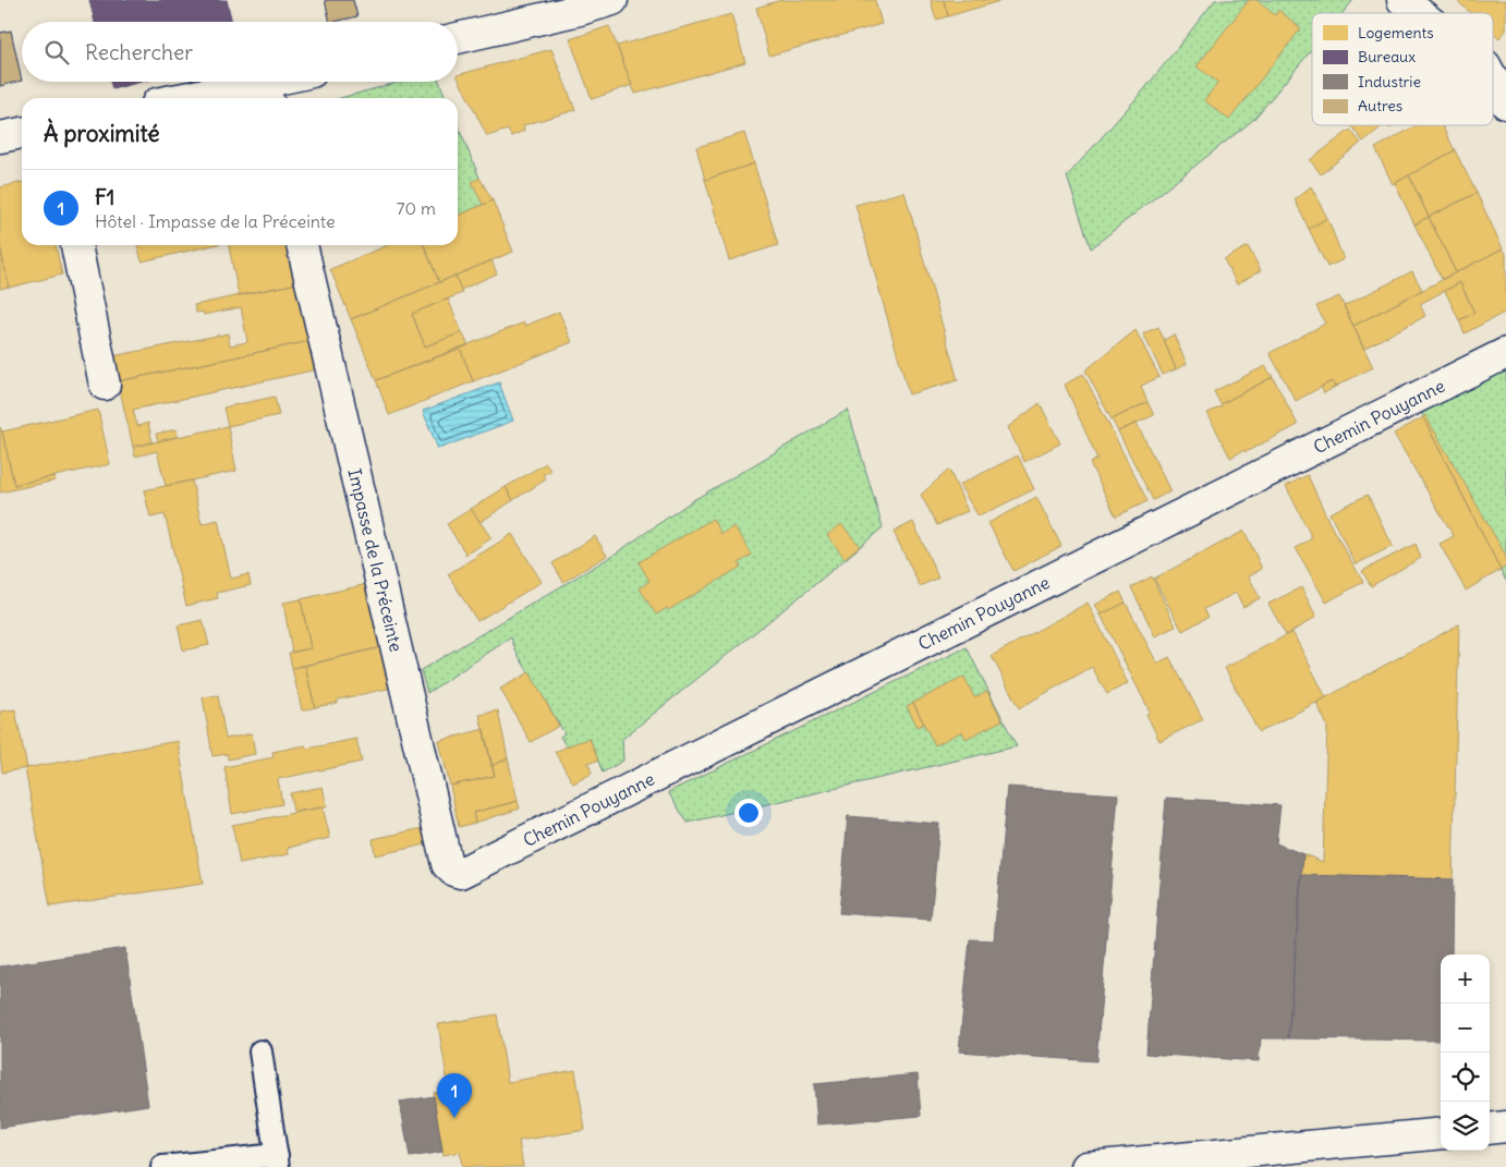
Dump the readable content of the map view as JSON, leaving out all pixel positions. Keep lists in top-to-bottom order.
{
  "streets": {
    "street": ["Chemin Pouyanne", "Impasse de la Préceinte"]
  },
  "crossings": [
    ["Chemin Pouyanne", "Impasse de la Préceinte"]
  ],
  "legend": [
    "Logements",
    "Bureaux",
    "Industrie",
    "Autres"
  ],
  "page": {
    "search": "Rechercher",
    "heading": "À proximité",
    "list": [
      {
        "mark": "1",
        "name": "F1",
        "note": "Hôtel · Impasse de la Préceinte",
        "value": "70 m"
      }
    ],
    "map_buttons": ["+", "−"],
    "pins": "1"
  }
}
